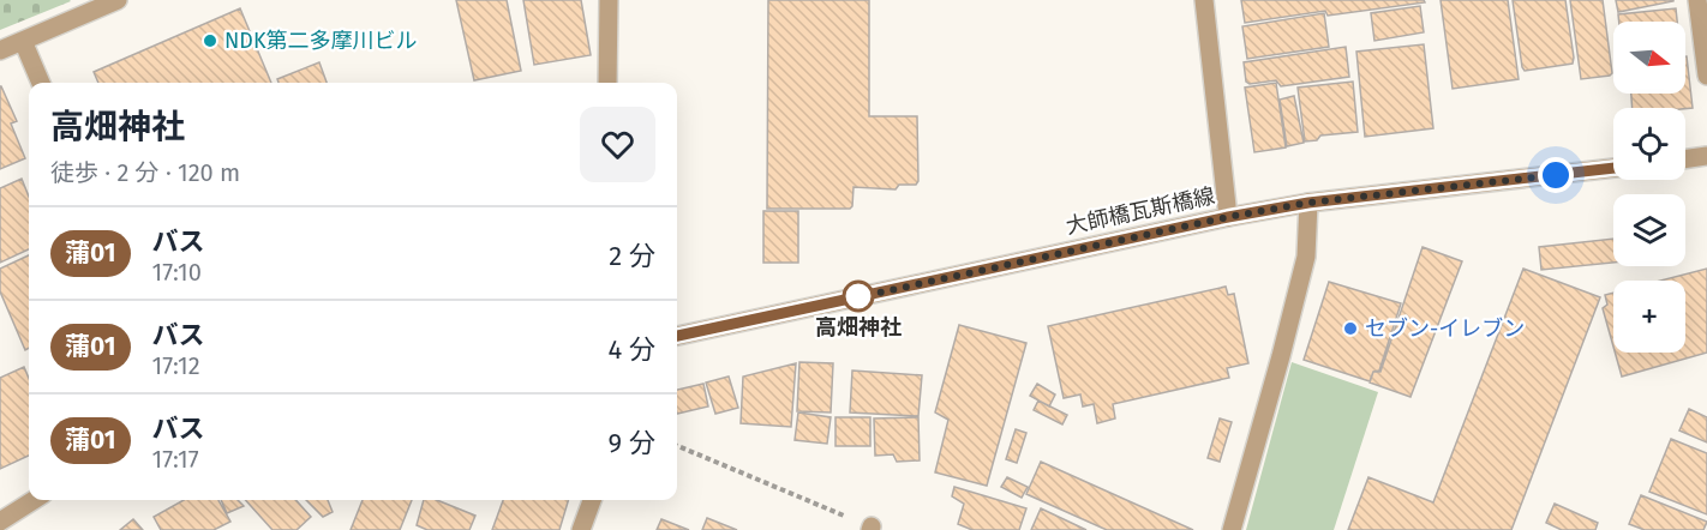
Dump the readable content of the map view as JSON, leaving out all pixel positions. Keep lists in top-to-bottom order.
{
  "streets": {
    "street": ["大師橋瓦斯橋線"]
  },
  "places": ["NDK第二多摩川ビル", "高畑神社", "セブン-イレブン"],
  "lines": ["bus line 蒲01"],
  "north": "right",
  "page": {
    "map_buttons": "+",
    "heading": ["高畑神社", "徒歩 · 2 分 · 120 m"],
    "list": [
      {
        "mark": "蒲01",
        "name": "バス",
        "note": "17:10",
        "value": "2 分"
      },
      {
        "mark": "蒲01",
        "name": "バス",
        "note": "17:12",
        "value": "4 分"
      },
      {
        "mark": "蒲01",
        "name": "バス",
        "note": "17:17",
        "value": "9 分"
      }
    ]
  }
}
